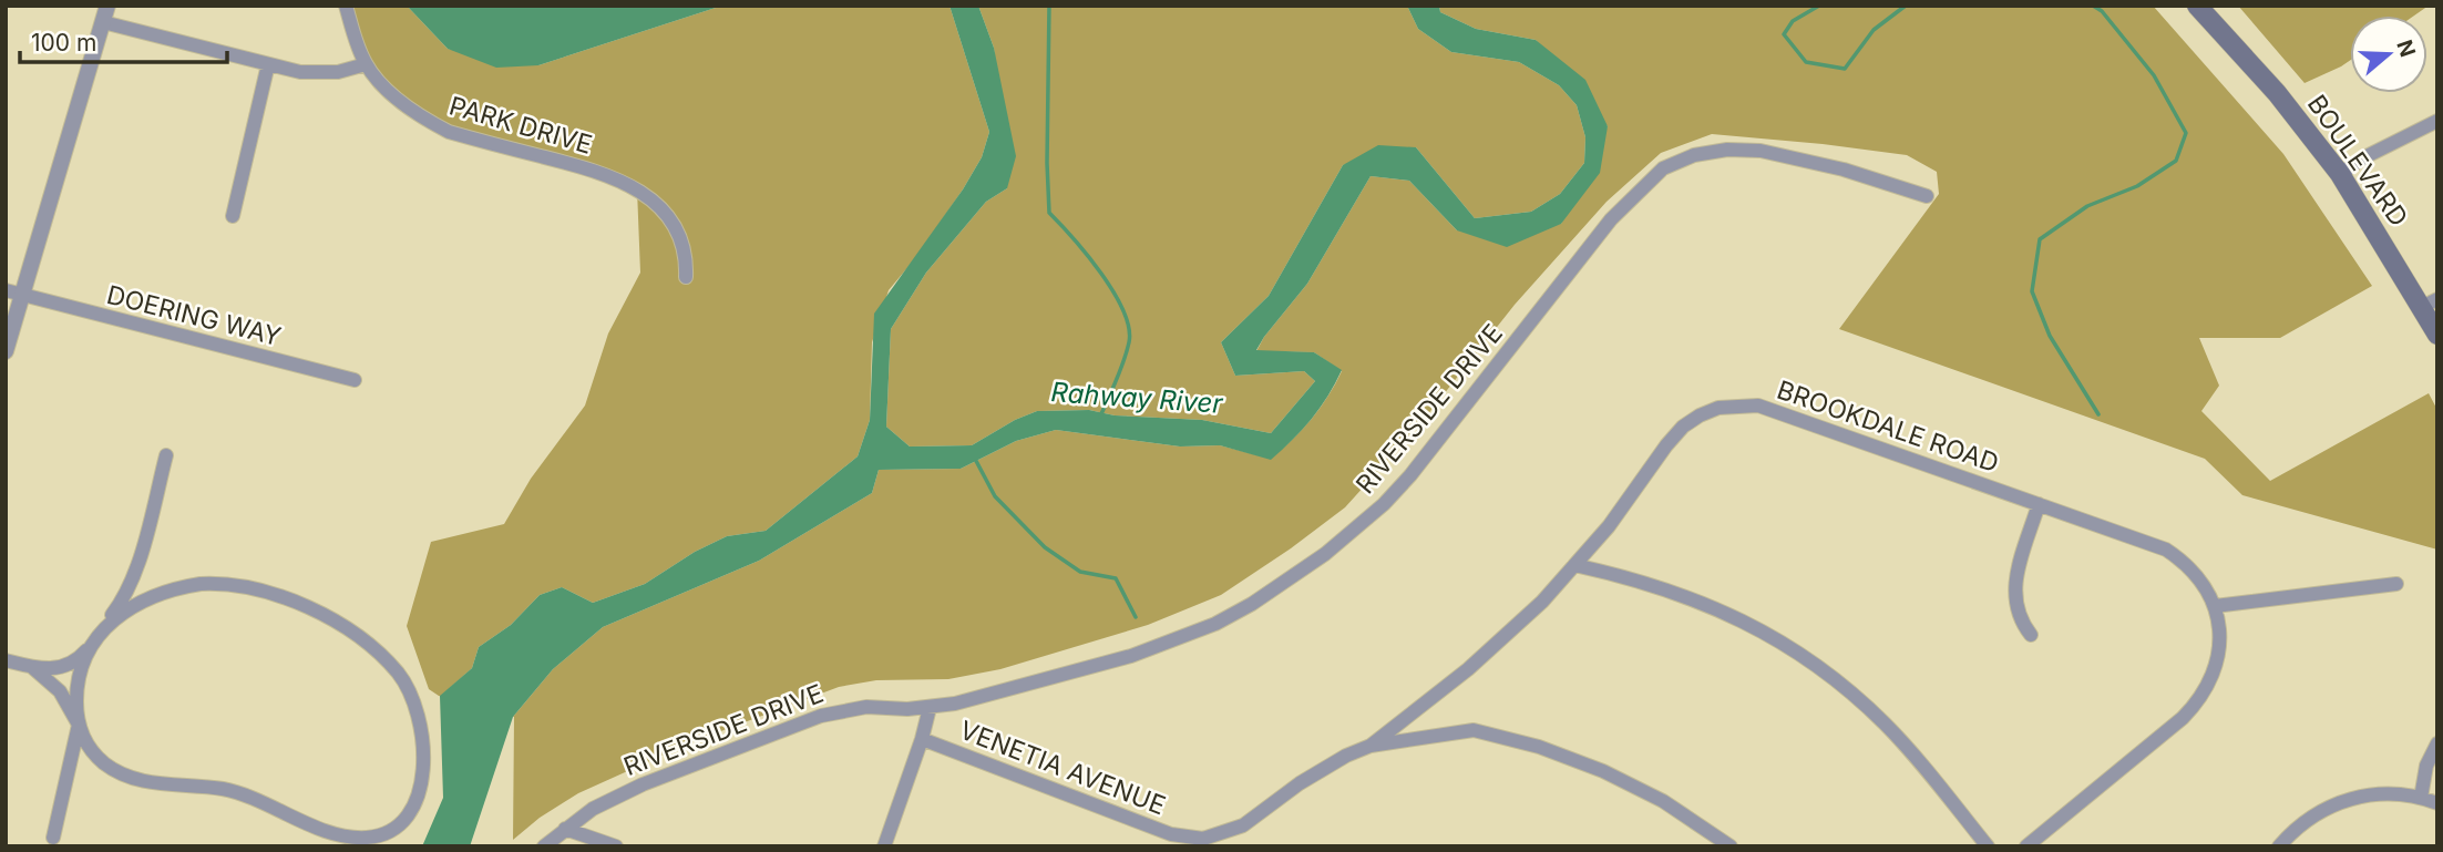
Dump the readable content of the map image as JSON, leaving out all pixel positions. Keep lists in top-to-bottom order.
{
  "streets": {
    "main road": ["BOULEVARD"],
    "street": [
      "PARK DRIVE",
      "DOERING WAY",
      "RIVERSIDE DRIVE",
      "BROOKDALE ROAD",
      "VENETIA AVENUE"
    ]
  },
  "crossings": [
    ["BROOKDALE ROAD", "VENETIA AVENUE"]
  ],
  "water": ["Rahway River"],
  "scale_bar": "100 m",
  "north": "right"
}
